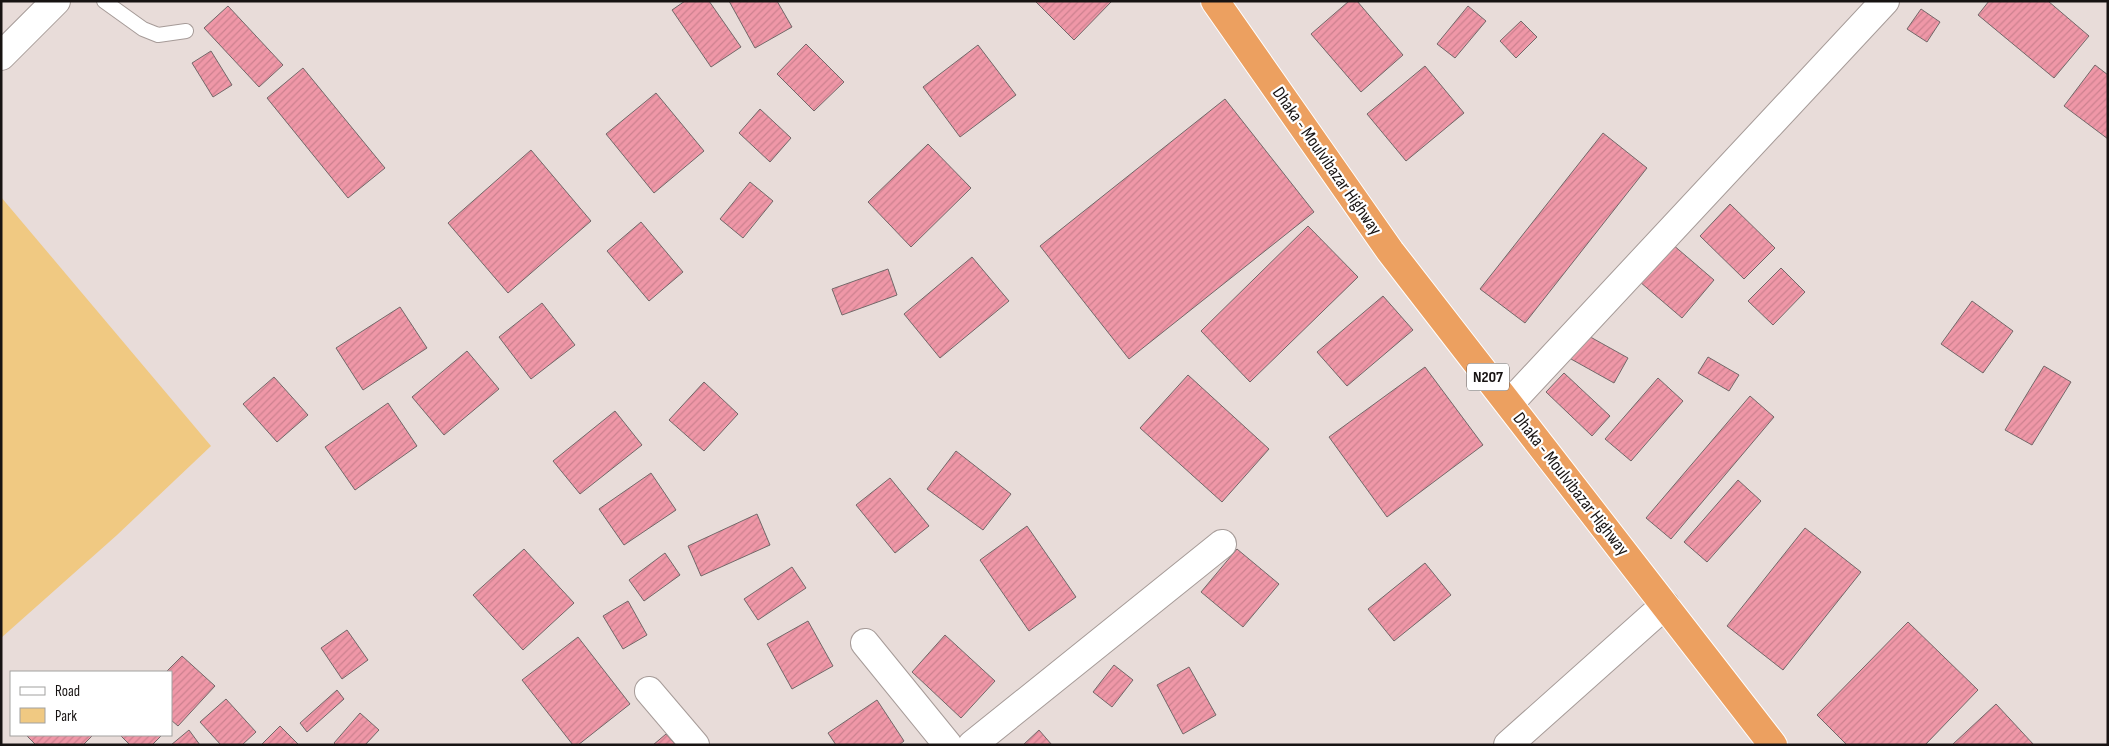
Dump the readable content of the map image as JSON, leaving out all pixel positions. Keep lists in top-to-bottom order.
{
  "streets": {
    "highway": ["Dhaka - Moulvibazar Highway", "N207"]
  },
  "legend": ["Road", "Park"]
}
